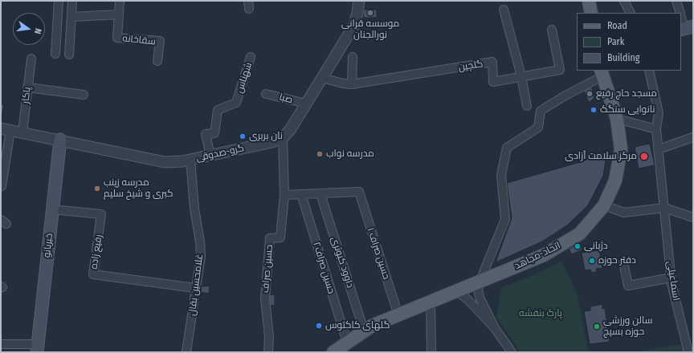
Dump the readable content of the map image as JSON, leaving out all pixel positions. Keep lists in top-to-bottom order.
{
  "streets": {
    "main road": ["خیربانو", "اتحاد-مجاهد"],
    "street": [
      "سقاخانه",
      "گلچین",
      "شهناس",
      "پاکار",
      "صبا",
      "گرو-صدوقی",
      "رفیع زاده",
      "حسین صراف ۱",
      "داوود کبوتری",
      "حسین صراف۲",
      "حسین صراف",
      "اسماعیلی",
      "غلامحسین بقال"
    ]
  },
  "crossings": [
    ["شهناس", "گرو-صدوقی"],
    ["پاکار", "گرو-صدوقی"],
    ["گرو-صدوقی", "خیربانو"],
    ["گرو-صدوقی", "حسین صراف"],
    ["گرو-صدوقی", "غلامحسین بقال"],
    ["خیربانو", "رفیع زاده"],
    ["رفیع زاده", "غلامحسین بقال"],
    ["حسین صراف ۱", "اتحاد-مجاهد"],
    ["حسین صراف ۱", "داوود کبوتری"],
    ["اتحاد-مجاهد", "داوود کبوتری"],
    ["اتحاد-مجاهد", "حسین صراف۲"]
  ],
  "parks": ["پارک بنفشه"],
  "places": [
    "موسسه قرانی نورالجنان",
    "مسجد حاج رفیع",
    "نانوایی سنگک",
    "نان بربری",
    "مدرسه نواب",
    "مرکز سلامت آزادی",
    "مدرسه زینب کبری و شیخ سلیم",
    "دژبانی",
    "دفتر حوزه",
    "گلهای کاکتوس",
    "سالن ورزشی حوزه بسیج"
  ],
  "legend": ["Road", "Park", "Building"],
  "north": "right"
}
